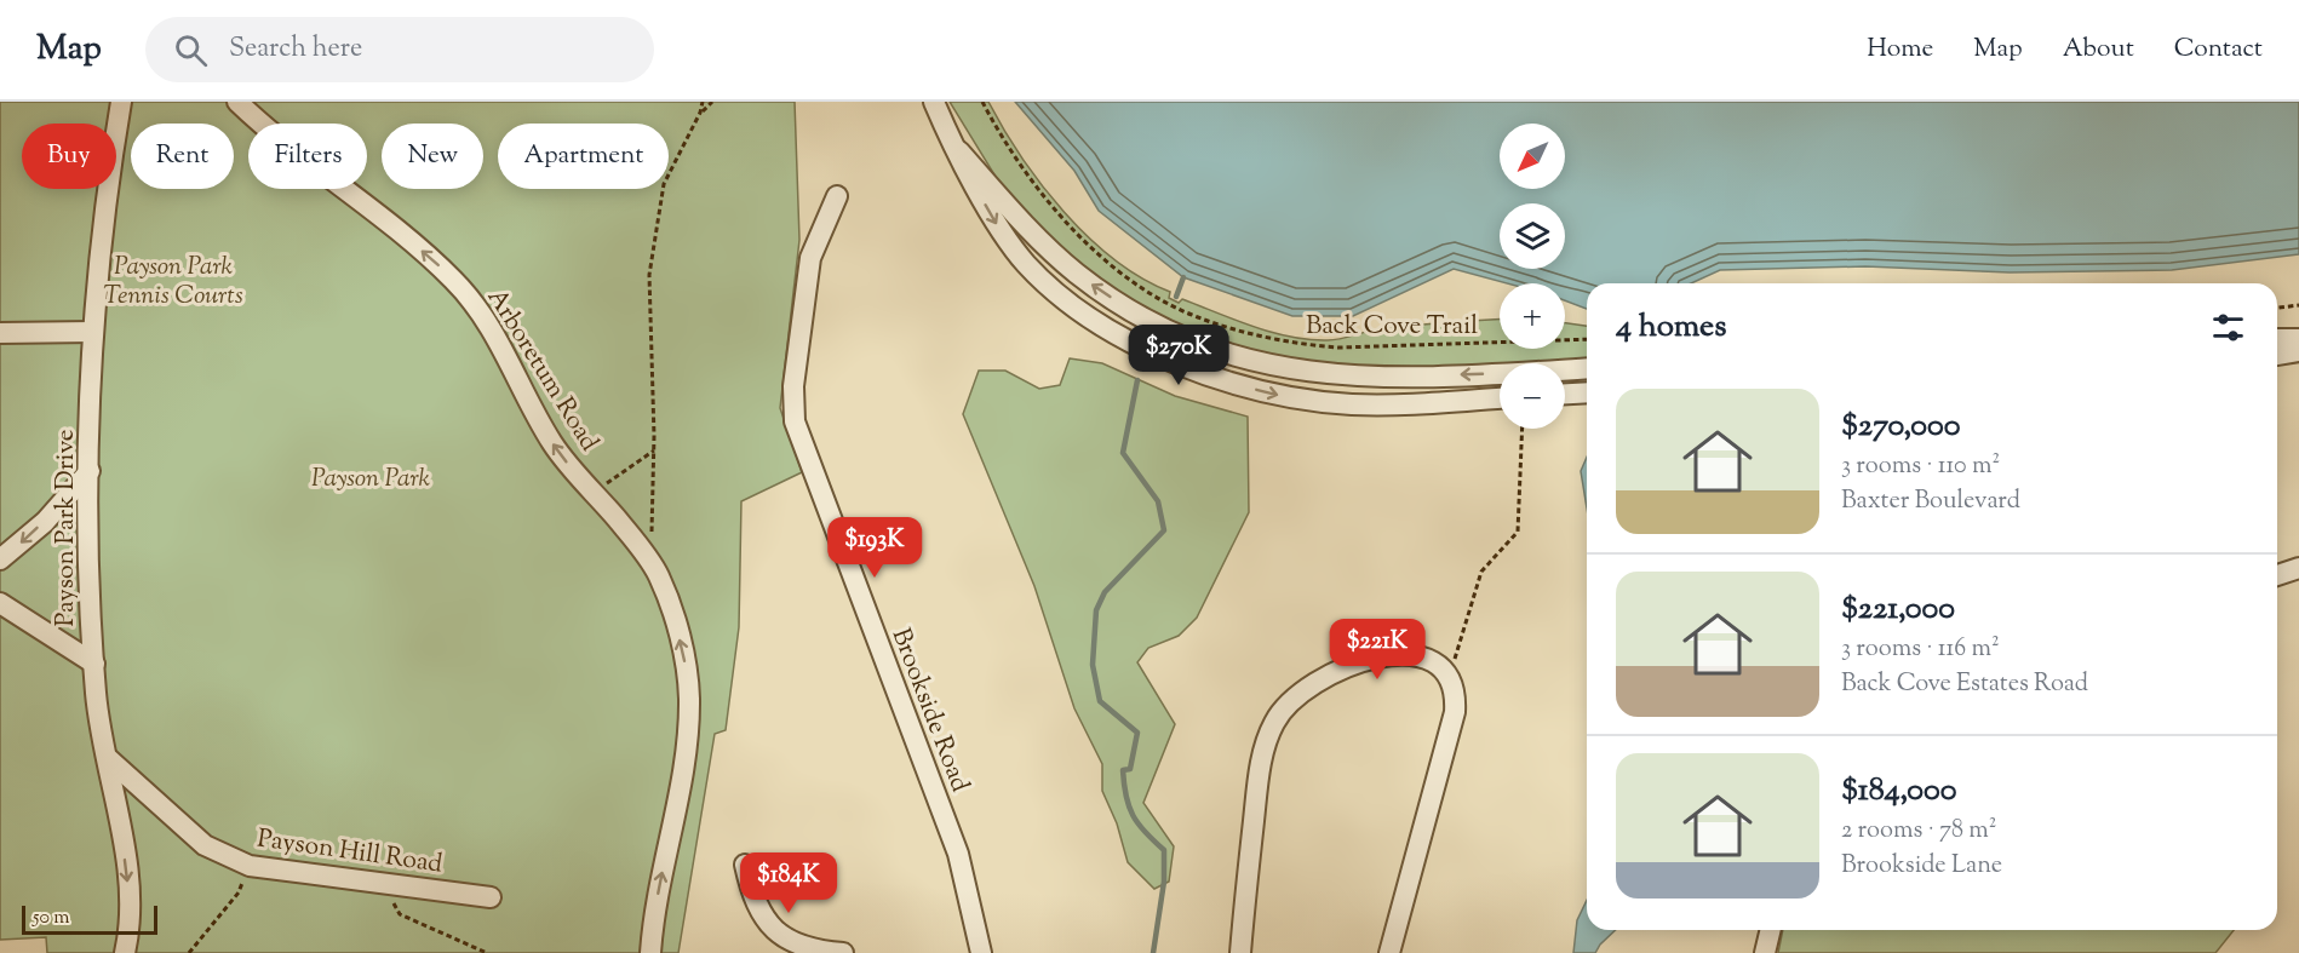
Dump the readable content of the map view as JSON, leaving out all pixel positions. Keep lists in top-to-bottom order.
{
  "streets": {
    "street": [
      "Arboretum Road",
      "Payson Park Drive",
      "Brookside Road",
      "Payson Hill Road"
    ],
    "path": ["Back Cove Trail"]
  },
  "crossings": [
    ["Payson Park Drive", "Payson Hill Road"]
  ],
  "one_way": ["Arboretum Road"],
  "parks": ["Payson Park Tennis Courts", "Payson Park"],
  "scale_bar": "50 m",
  "north": "bottom left",
  "page": {
    "header": "Map",
    "search": "Search here",
    "nav": [
      "Home",
      "Map",
      "About",
      "Contact"
    ],
    "map_buttons": ["+", "−"],
    "chip": [
      "Buy",
      "Rent",
      "Filters",
      "New",
      "Apartment"
    ],
    "heading": "4 homes",
    "price": [
      "$270K",
      "$193K",
      "$221K",
      "$184K"
    ],
    "list": [
      {
        "name": "$270,000",
        "note": "3 rooms · 110 m² · Baxter Boulevard"
      },
      {
        "name": "$221,000",
        "note": "3 rooms · 116 m² · Back Cove Estates Road"
      },
      {
        "name": "$184,000",
        "note": "2 rooms · 78 m² · Brookside Lane"
      }
    ],
    "scale": "50 m"
  }
}
